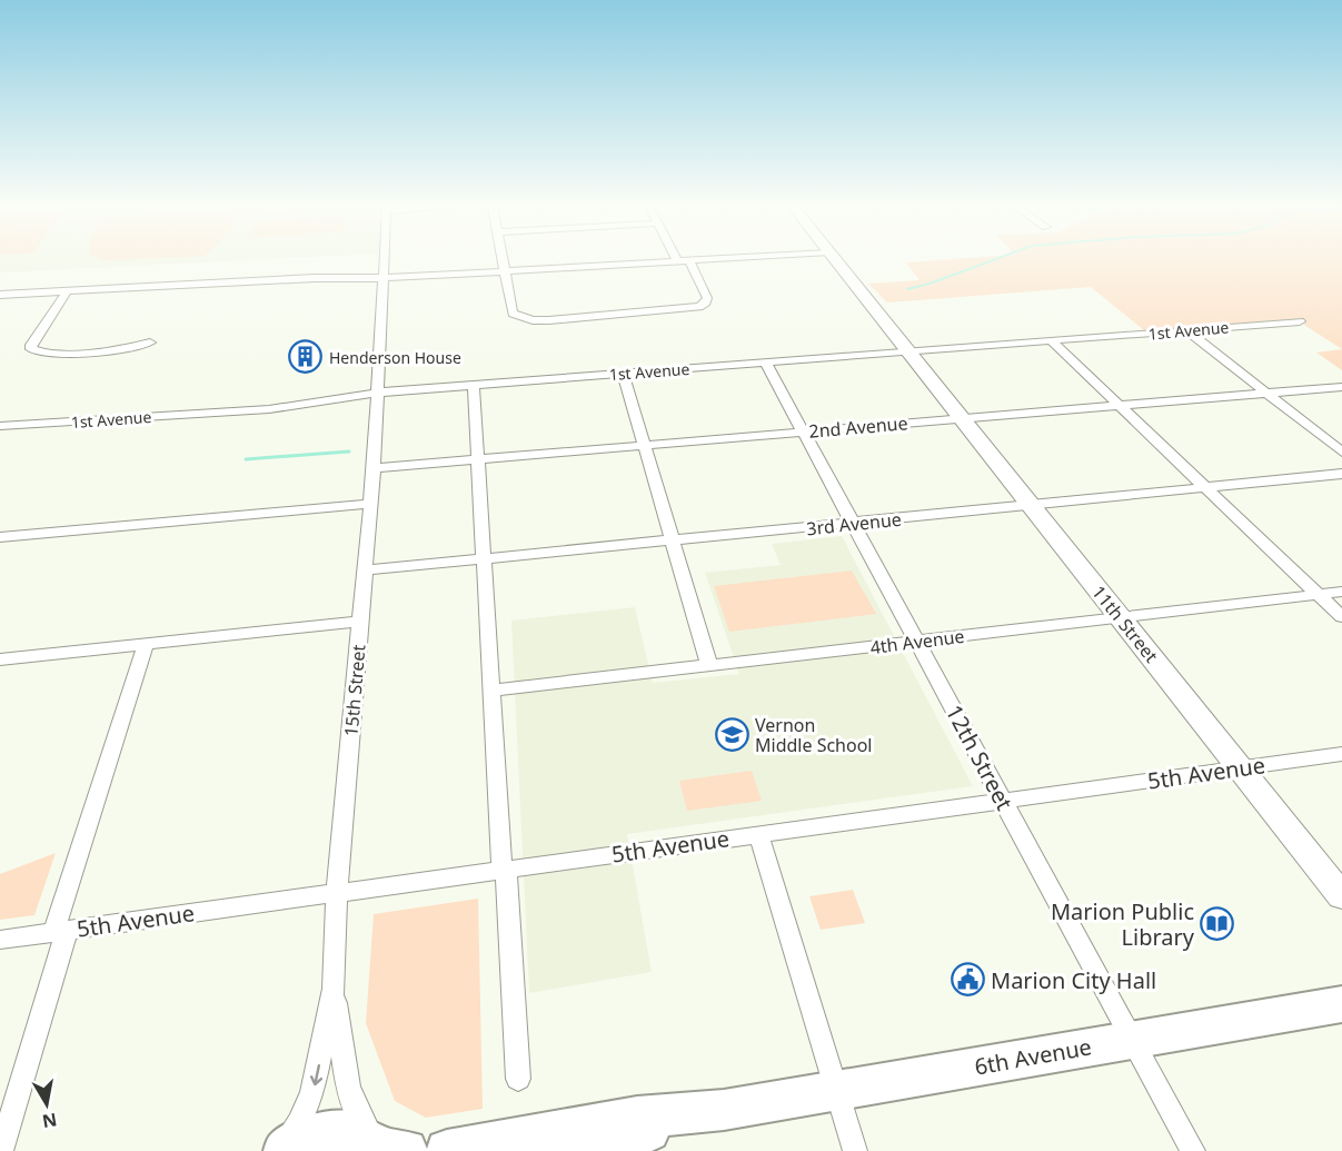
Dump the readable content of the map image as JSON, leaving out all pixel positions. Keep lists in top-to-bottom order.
{
  "streets": {
    "main road": ["6th Avenue"],
    "street": [
      "1st Avenue",
      "2nd Avenue",
      "3rd Avenue",
      "11th Street",
      "4th Avenue",
      "15th Street",
      "12th Street",
      "5th Avenue"
    ]
  },
  "crossings": [
    ["1st Avenue", "11th Street"],
    ["1st Avenue", "15th Street"],
    ["1st Avenue", "12th Street"],
    ["2nd Avenue", "11th Street"],
    ["2nd Avenue", "15th Street"],
    ["2nd Avenue", "12th Street"],
    ["3rd Avenue", "11th Street"],
    ["3rd Avenue", "15th Street"],
    ["3rd Avenue", "12th Street"],
    ["11th Street", "4th Avenue"],
    ["11th Street", "5th Avenue"],
    ["4th Avenue", "12th Street"],
    ["15th Street", "5th Avenue"],
    ["12th Street", "5th Avenue"],
    ["12th Street", "6th Avenue"]
  ],
  "places": {
    "building": ["Henderson House"],
    "school or university": ["Vernon Middle School"],
    "library": ["Marion Public Library"],
    "public building": ["Marion City Hall"]
  },
  "north": "bottom"
}
